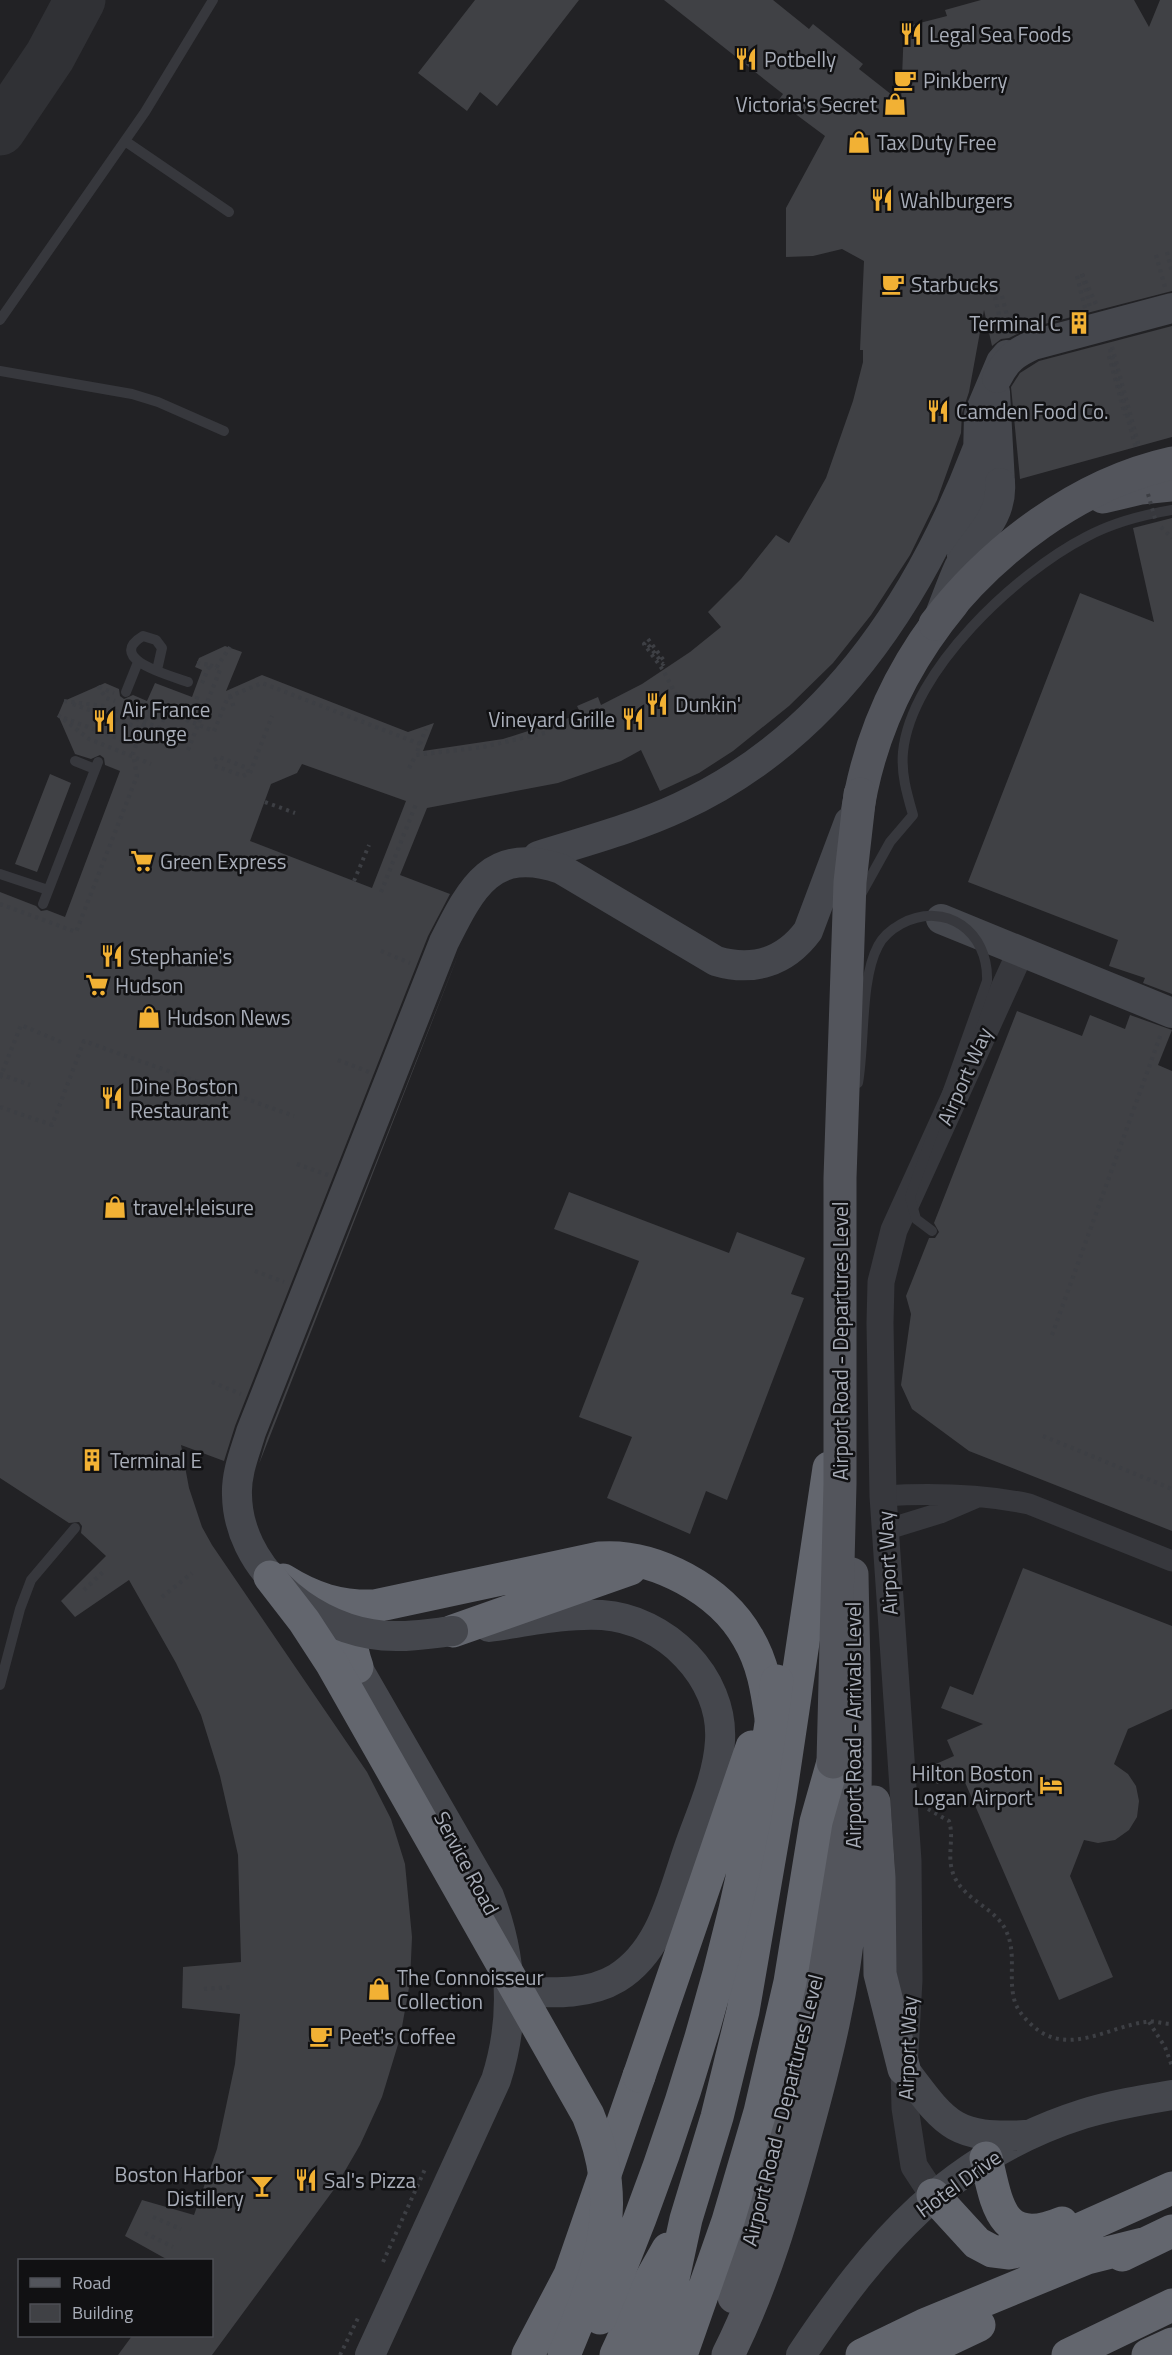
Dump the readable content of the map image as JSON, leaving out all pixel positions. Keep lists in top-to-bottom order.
{
  "streets": {
    "main road": [
      "Airport Road - Departures Level",
      "Airport Road - Arrivals Level",
      "Service Road",
      "Hotel Drive"
    ],
    "street": ["Airport Way"]
  },
  "crossings": [
    ["Airport Way", "Hotel Drive"],
    ["Airport Road - Departures Level", "Airport Road - Arrivals Level"]
  ],
  "places": {
    "restaurant": [
      "Legal Sea Foods",
      "Potbelly",
      "Wahlburgers",
      "Camden Food Co.",
      "Dunkin'",
      "Vineyard Grille",
      "Air France Lounge",
      "Stephanie's",
      "Dine Boston Restaurant",
      "Sal's Pizza"
    ],
    "cafe": ["Pinkberry", "Starbucks", "Peet's Coffee"],
    "shop": [
      "Victoria's Secret",
      "Tax Duty Free",
      "Hudson News",
      "travel+leisure",
      "The Connoisseur Collection"
    ],
    "building": ["Terminal C", "Terminal E"],
    "supermarket": ["Green Express", "Hudson"],
    "hotel": ["Hilton Boston Logan Airport"],
    "bar": ["Boston Harbor Distillery"]
  },
  "legend": ["Road", "Building"]
}
